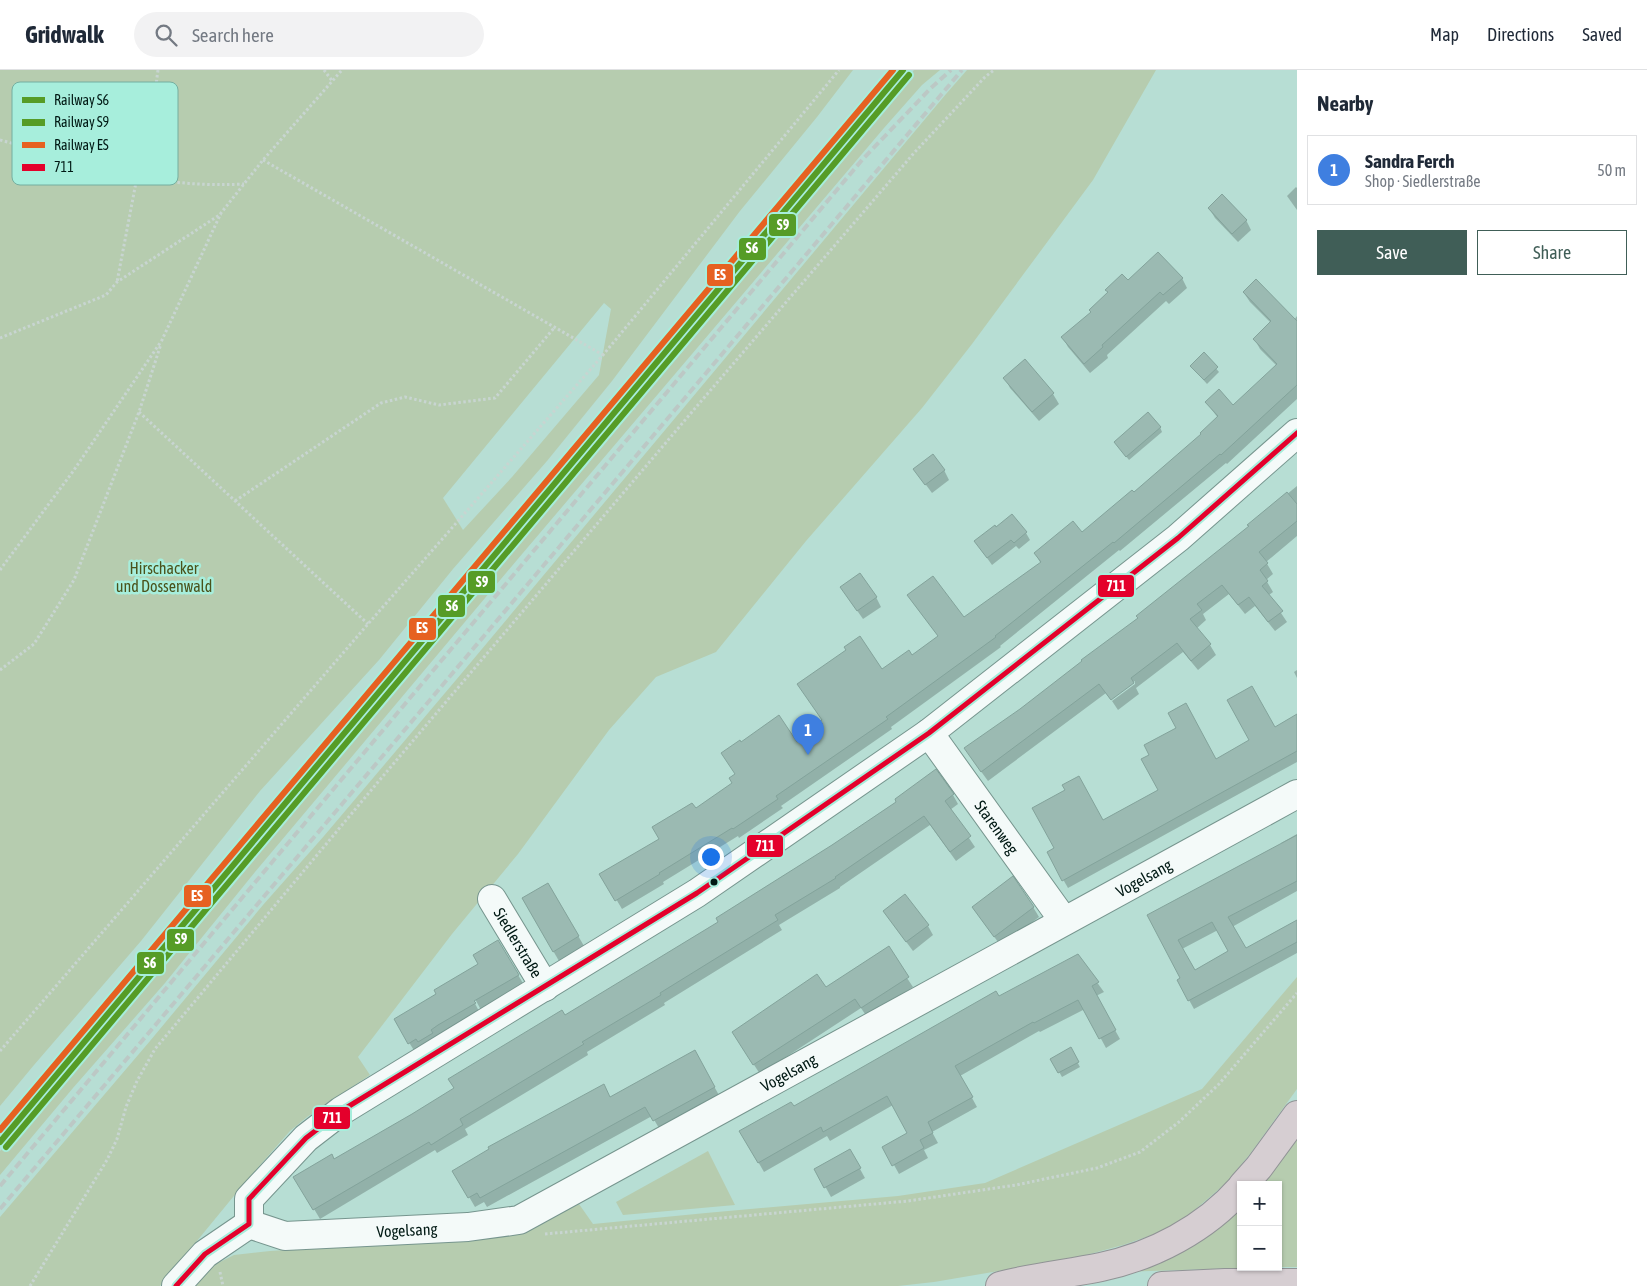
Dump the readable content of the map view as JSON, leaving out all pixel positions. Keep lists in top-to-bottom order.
{
  "streets": {
    "street": ["Starenweg", "Vogelsang", "Siedlerstraße"]
  },
  "crossings": [
    ["Starenweg", "Vogelsang"],
    ["Starenweg", "Siedlerstraße"],
    ["Vogelsang", "Siedlerstraße"]
  ],
  "parks": ["Hirschacker und Dossenwald"],
  "lines": [
    "rail line S6",
    "rail line ES",
    "rail line S9",
    "transit line 711"
  ],
  "legend": [
    "Railway S6",
    "Railway S9",
    "Railway ES",
    "711"
  ],
  "page": {
    "header": "Gridwalk",
    "search": "Search here",
    "nav": ["Map", "Directions", "Saved"],
    "heading": "Nearby",
    "list": [
      {
        "mark": "1",
        "name": "Sandra Ferch",
        "note": "Shop · Siedlerstraße",
        "value": "50 m"
      }
    ],
    "buttons": ["Save", "Share"],
    "pins": "1",
    "map_buttons": ["+", "−"]
  }
}
